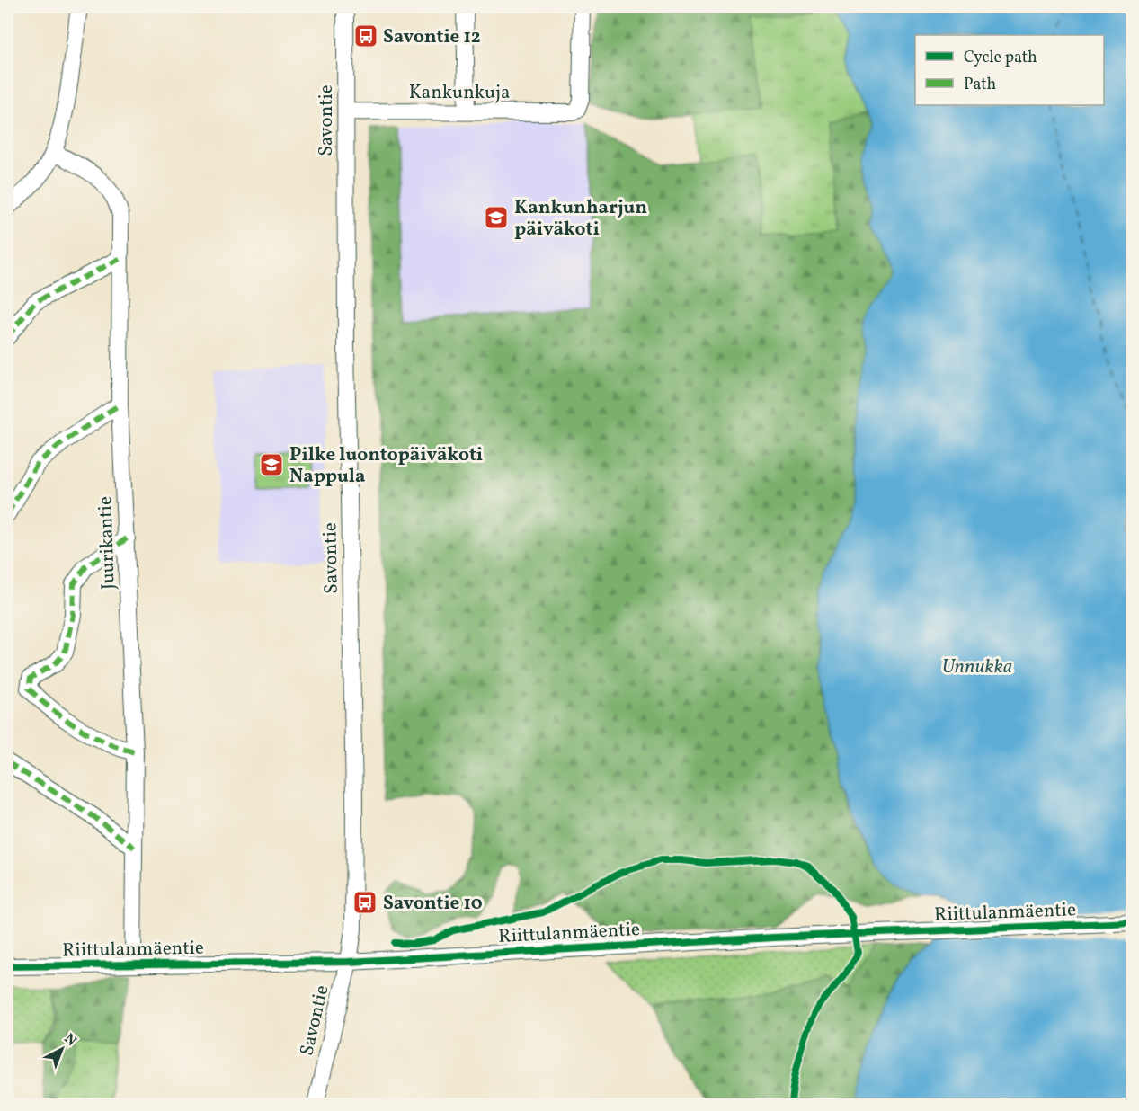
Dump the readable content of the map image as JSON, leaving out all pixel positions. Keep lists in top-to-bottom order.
{
  "streets": {
    "street": [
      "Kankunkuja",
      "Savontie",
      "Juurikantie",
      "Riittulanmäentie"
    ]
  },
  "crossings": [
    ["Kankunkuja", "Savontie"],
    ["Savontie", "Riittulanmäentie"],
    ["Juurikantie", "Riittulanmäentie"]
  ],
  "water": ["Unnukka"],
  "places": {
    "bus stop": ["Savontie 12", "Savontie 10"],
    "school or university": ["Kankunharjun päiväkoti", "Pilke luontopäiväkoti Nappula"]
  },
  "legend": ["Cycle path", "Path"],
  "north": "top right"
}
